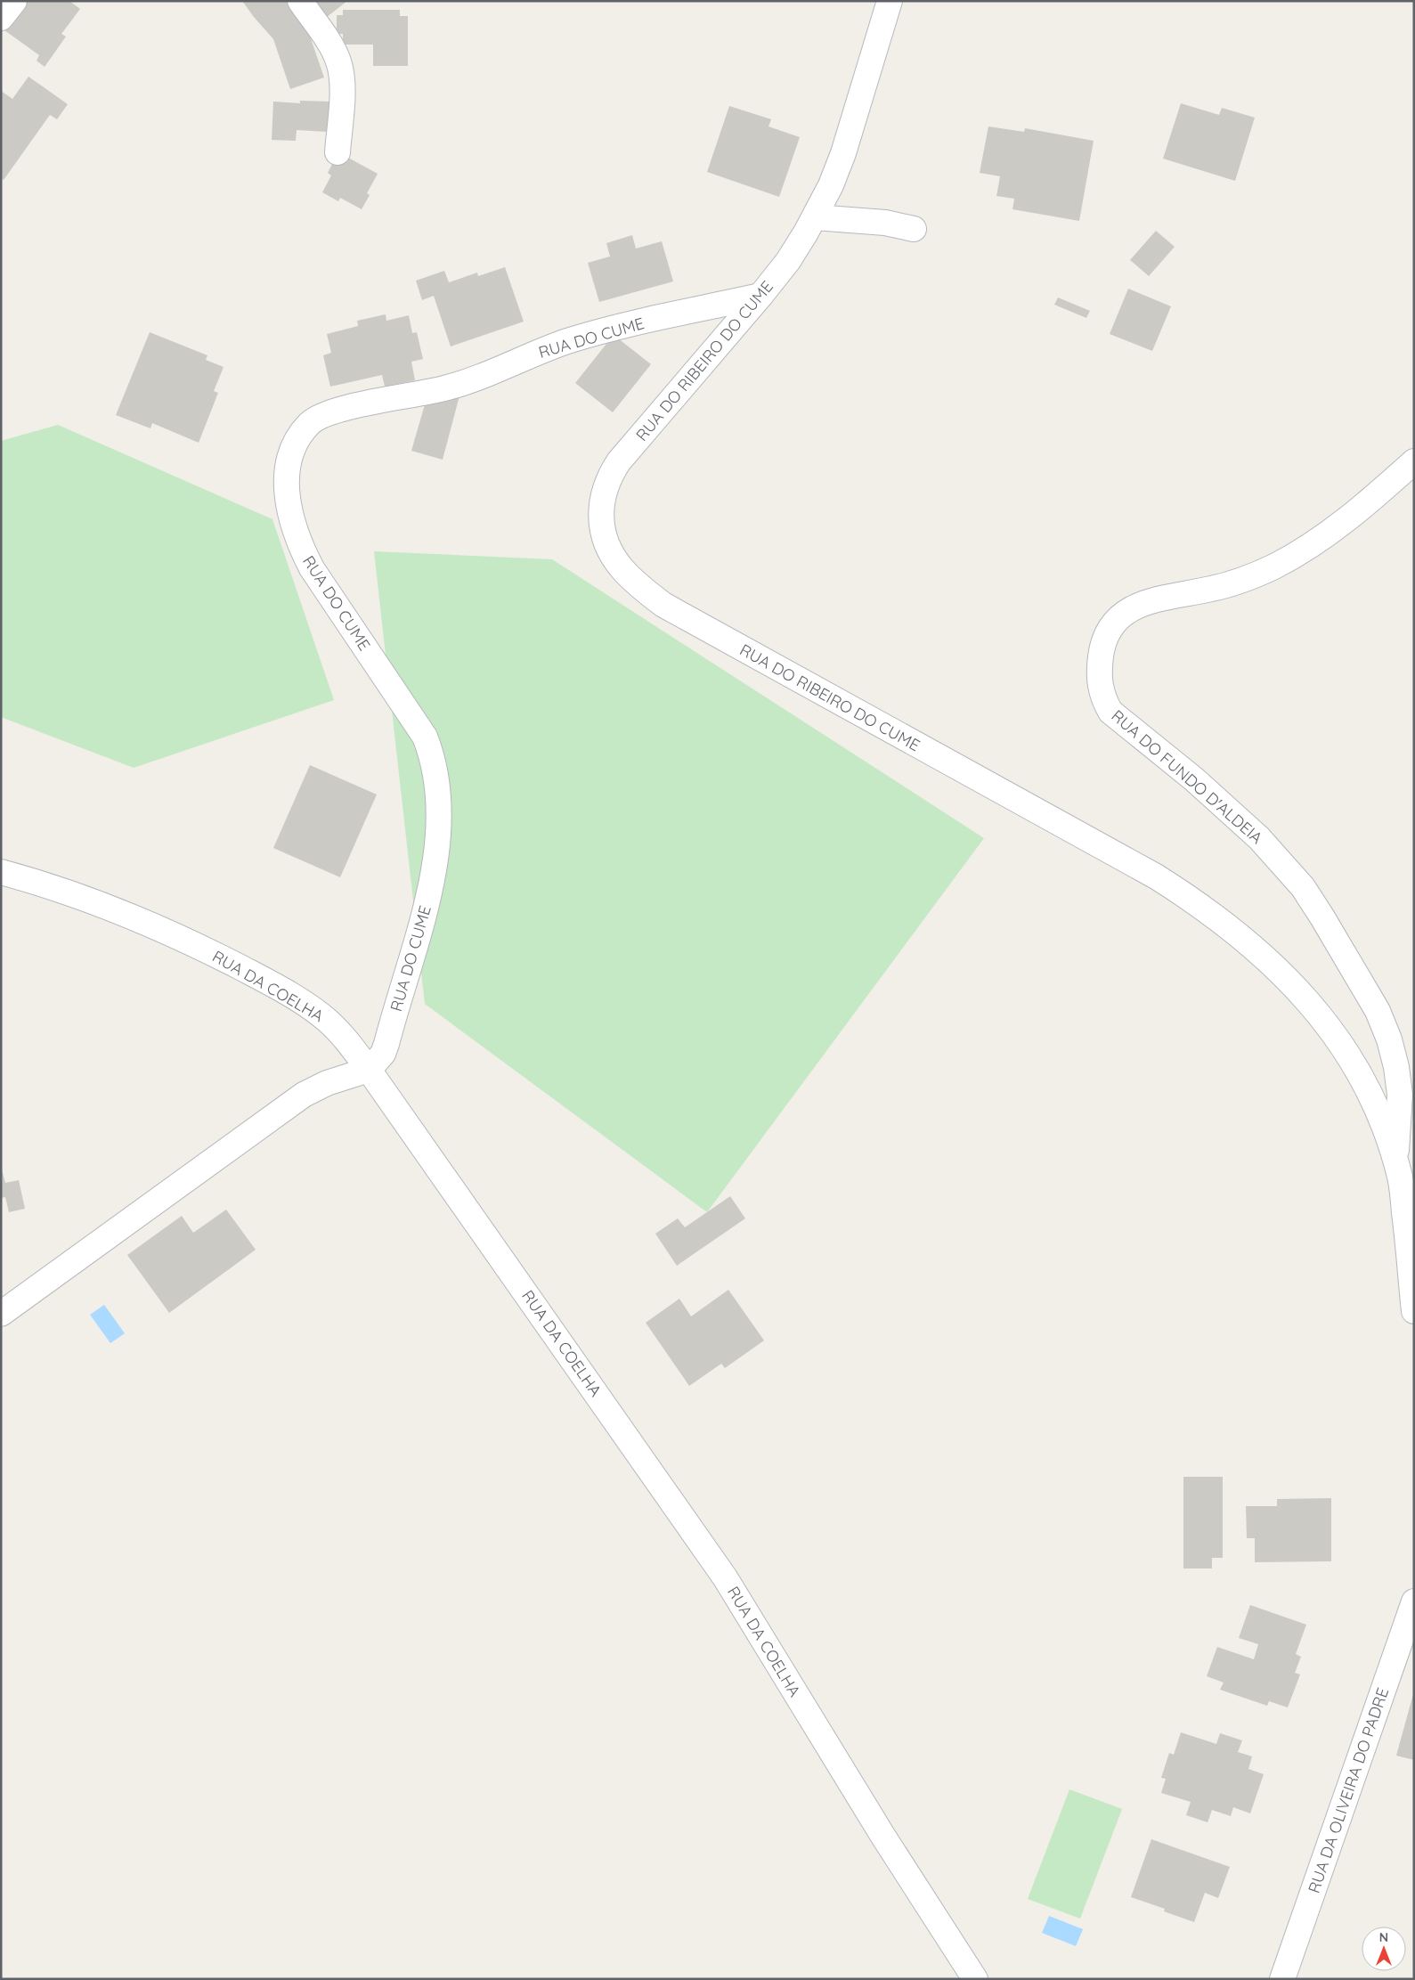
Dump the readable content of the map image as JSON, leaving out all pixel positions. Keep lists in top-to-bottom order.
{
  "streets": {
    "street": [
      "RUA DO CUME",
      "RUA DO RIBEIRO DO CUME",
      "RUA DO FUNDO D'ALDEIA",
      "RUA DA COELHA",
      "RUA DA OLIVEIRA DO PADRE"
    ]
  },
  "crossings": [
    ["RUA DO CUME", "RUA DO RIBEIRO DO CUME"],
    ["RUA DO CUME", "RUA DA COELHA"],
    ["RUA DO RIBEIRO DO CUME", "RUA DO FUNDO D'ALDEIA"]
  ],
  "north": "top"
}
